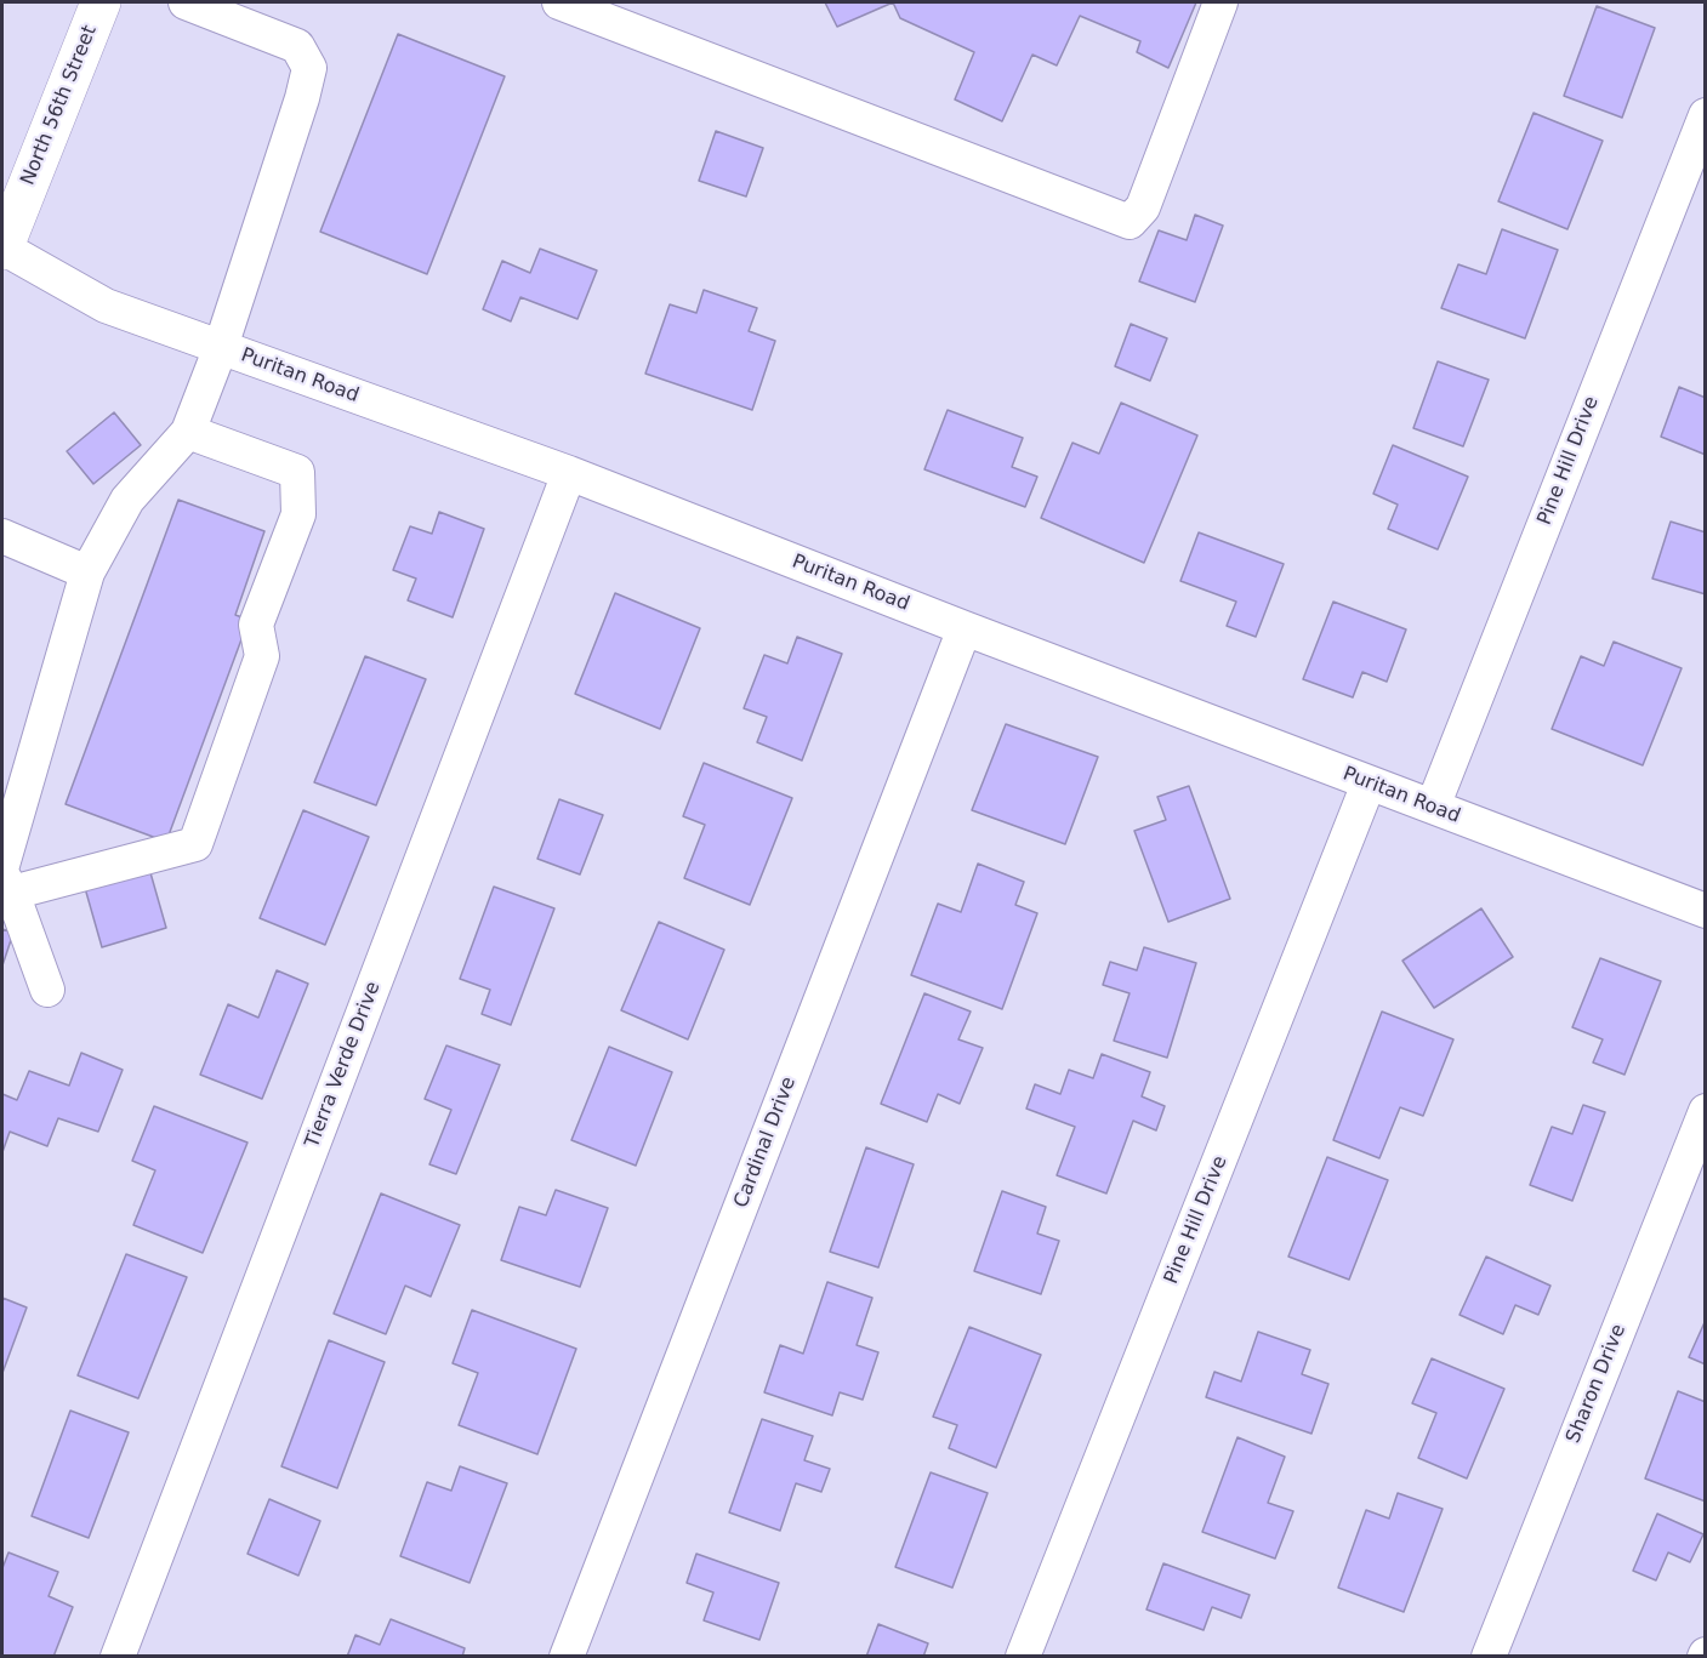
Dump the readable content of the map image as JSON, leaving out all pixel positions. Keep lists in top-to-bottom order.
{
  "streets": {
    "main road": ["North 56th Street"],
    "street": [
      "Puritan Road",
      "Pine Hill Drive",
      "Tierra Verde Drive",
      "Cardinal Drive",
      "Sharon Drive"
    ]
  },
  "crossings": [
    ["North 56th Street", "Puritan Road"],
    ["Puritan Road", "Pine Hill Drive"],
    ["Puritan Road", "Tierra Verde Drive"],
    ["Puritan Road", "Cardinal Drive"]
  ]
}
